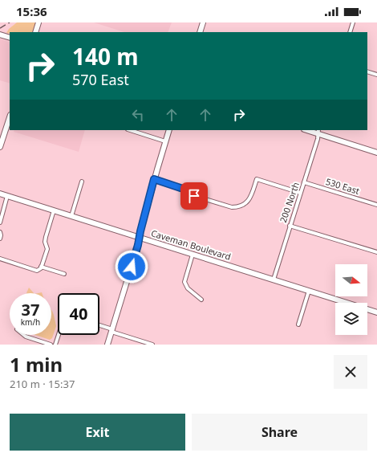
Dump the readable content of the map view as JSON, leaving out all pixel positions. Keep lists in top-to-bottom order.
{
  "streets": {
    "street": ["530 East", "200 North", "Caveman Boulevard"]
  },
  "crossings": [
    ["530 East", "200 North"],
    ["200 North", "Caveman Boulevard"]
  ],
  "north": "right",
  "page": {
    "status": "15:36",
    "turn": ["140 m", "570 East"],
    "speed": "37 km/h",
    "limit": "40",
    "heading": ["1 min", "210 m · 15:37"],
    "buttons": ["Exit", "Share"]
  }
}
